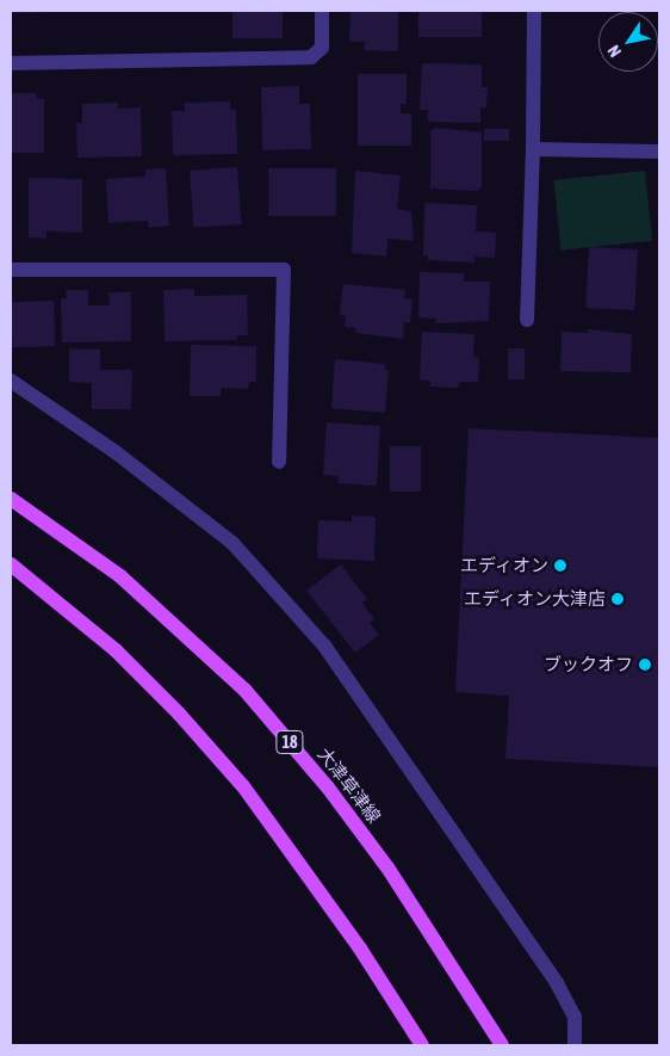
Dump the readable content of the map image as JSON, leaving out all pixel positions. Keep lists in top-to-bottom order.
{
  "streets": {
    "main road": ["18", "大津草津線"]
  },
  "places": ["エディオン", "エディオン大津店", "ブックオフ"],
  "north": "bottom left"
}
